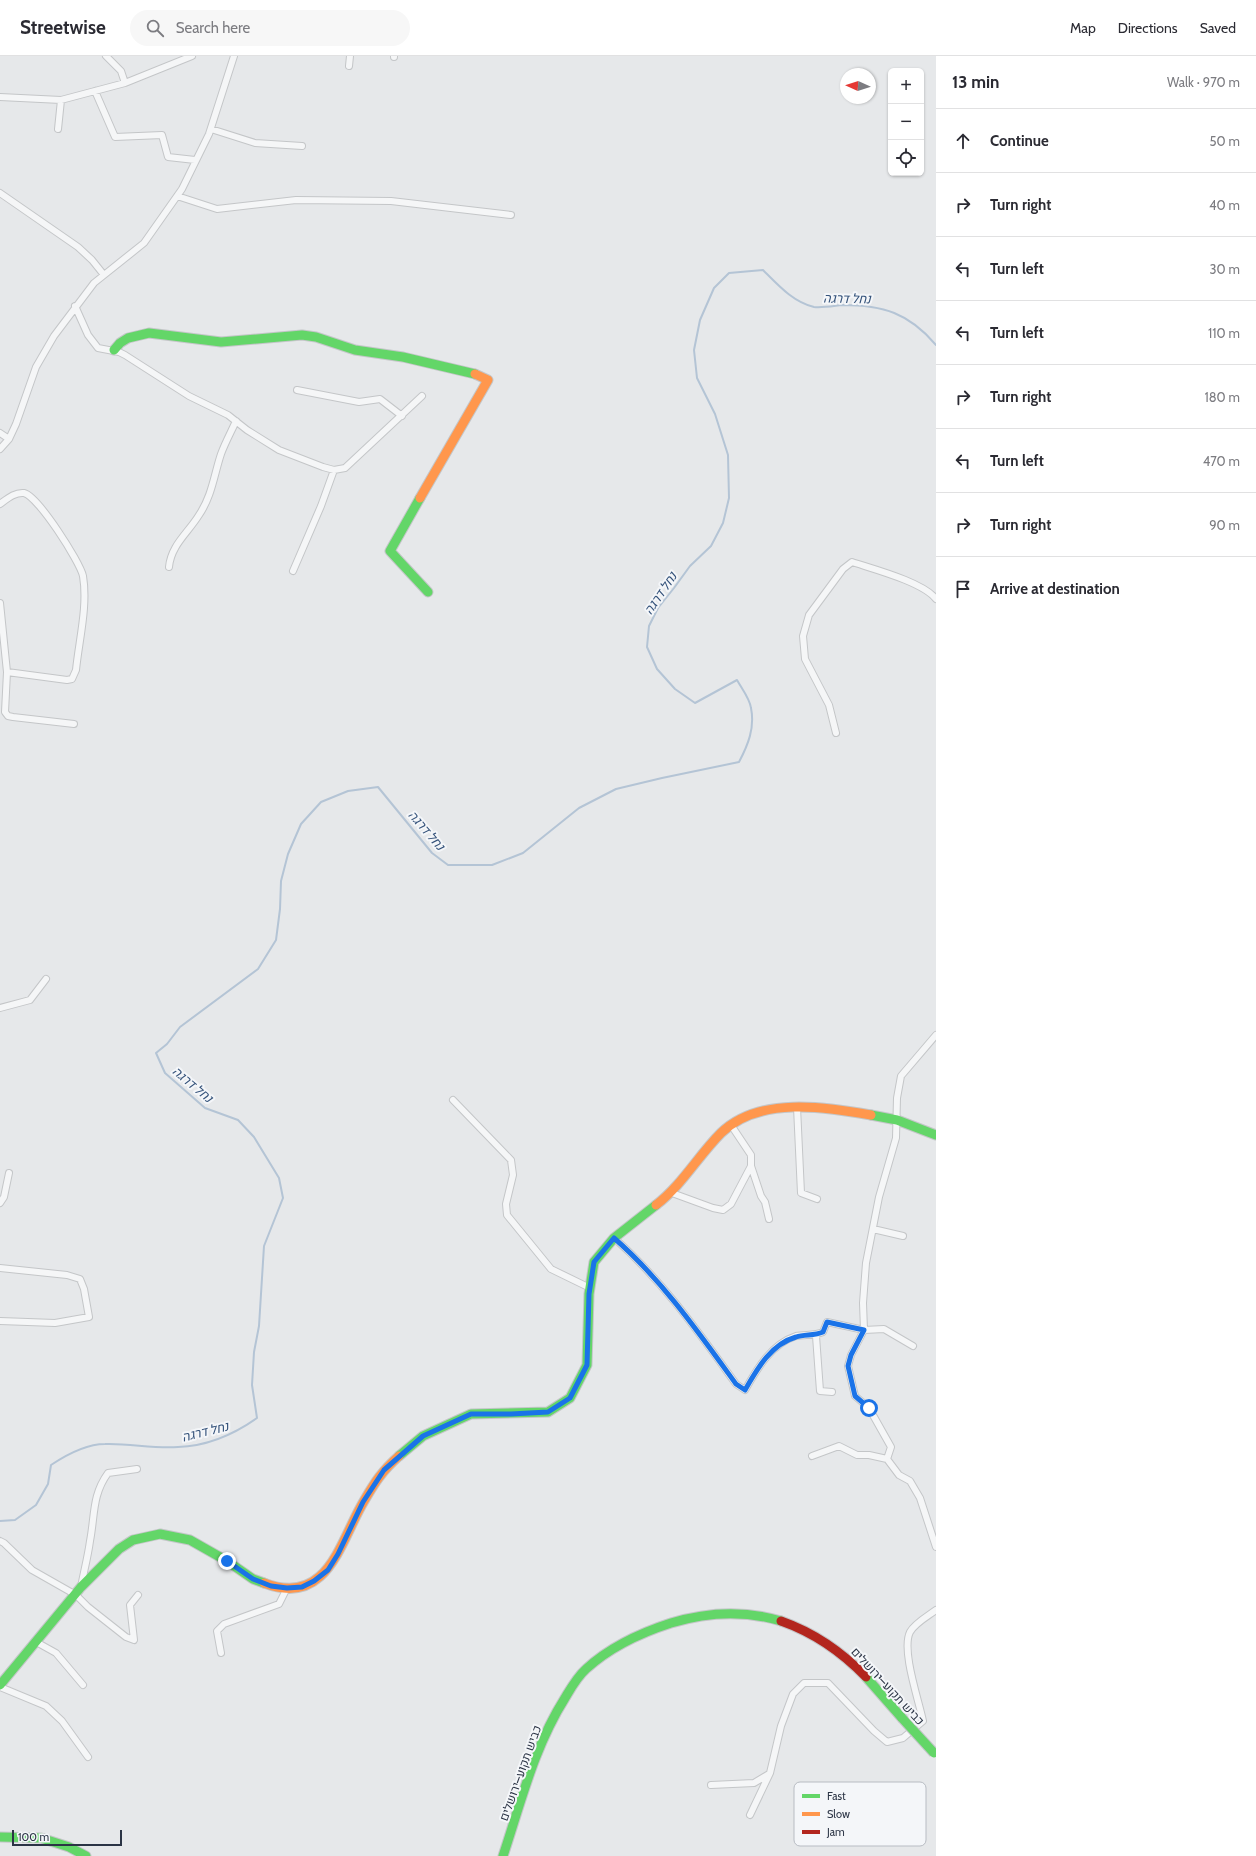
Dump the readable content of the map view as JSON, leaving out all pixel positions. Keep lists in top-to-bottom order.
{
  "streets": {
    "street": ["כביש תקוע–ירושלים"]
  },
  "water": ["נחל דרגה"],
  "legend": ["Fast", "Slow", "Jam"],
  "scale_bar": "100 m",
  "north": "left",
  "page": {
    "header": "Streetwise",
    "search": "Search here",
    "nav": ["Map", "Directions", "Saved"],
    "heading": ["13 min", "Walk · 970 m"],
    "map_buttons": ["+", "−"],
    "list": [
      ["Continue", "50 m"],
      ["Turn right", "40 m"],
      ["Turn left", "30 m"],
      ["Turn left", "110 m"],
      ["Turn right", "180 m"],
      ["Turn left", "470 m"],
      ["Turn right", "90 m"],
      "Arrive at destination"
    ],
    "scale": "100 m"
  }
}
